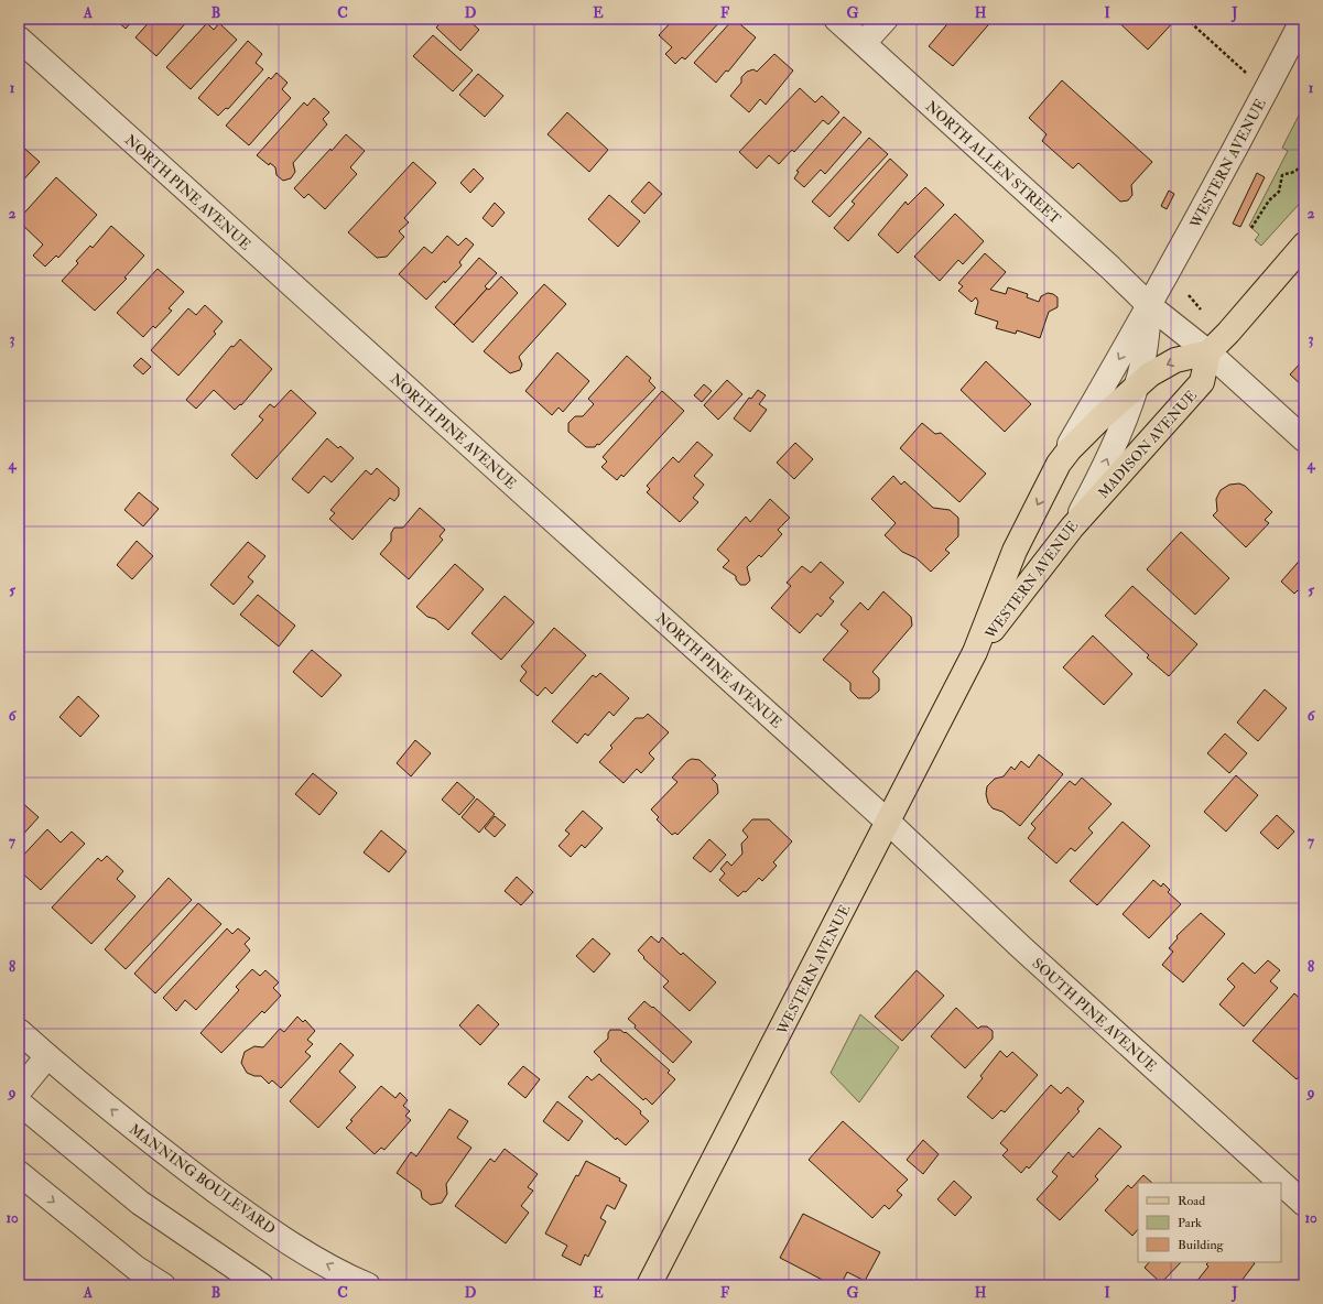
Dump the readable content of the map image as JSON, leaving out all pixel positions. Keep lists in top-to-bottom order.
{
  "streets": {
    "main road": ["WESTERN AVENUE", "MADISON AVENUE"],
    "street": [
      "NORTH ALLEN STREET",
      "NORTH PINE AVENUE",
      "SOUTH PINE AVENUE",
      "MANNING BOULEVARD"
    ]
  },
  "crossings": [
    ["NORTH ALLEN STREET", "WESTERN AVENUE"],
    ["NORTH ALLEN STREET", "MADISON AVENUE"],
    ["WESTERN AVENUE", "NORTH PINE AVENUE"],
    ["WESTERN AVENUE", "MADISON AVENUE"],
    ["WESTERN AVENUE", "SOUTH PINE AVENUE"],
    ["NORTH PINE AVENUE", "SOUTH PINE AVENUE"]
  ],
  "legend": ["Road", "Park", "Building"],
  "grid": {
    "columns": [
      "A",
      "B",
      "C",
      "D",
      "E",
      "F",
      "G",
      "H",
      "I",
      "J"
    ],
    "rows": [
      "1",
      "2",
      "3",
      "4",
      "5",
      "6",
      "7",
      "8",
      "9",
      "10"
    ]
  }
}
